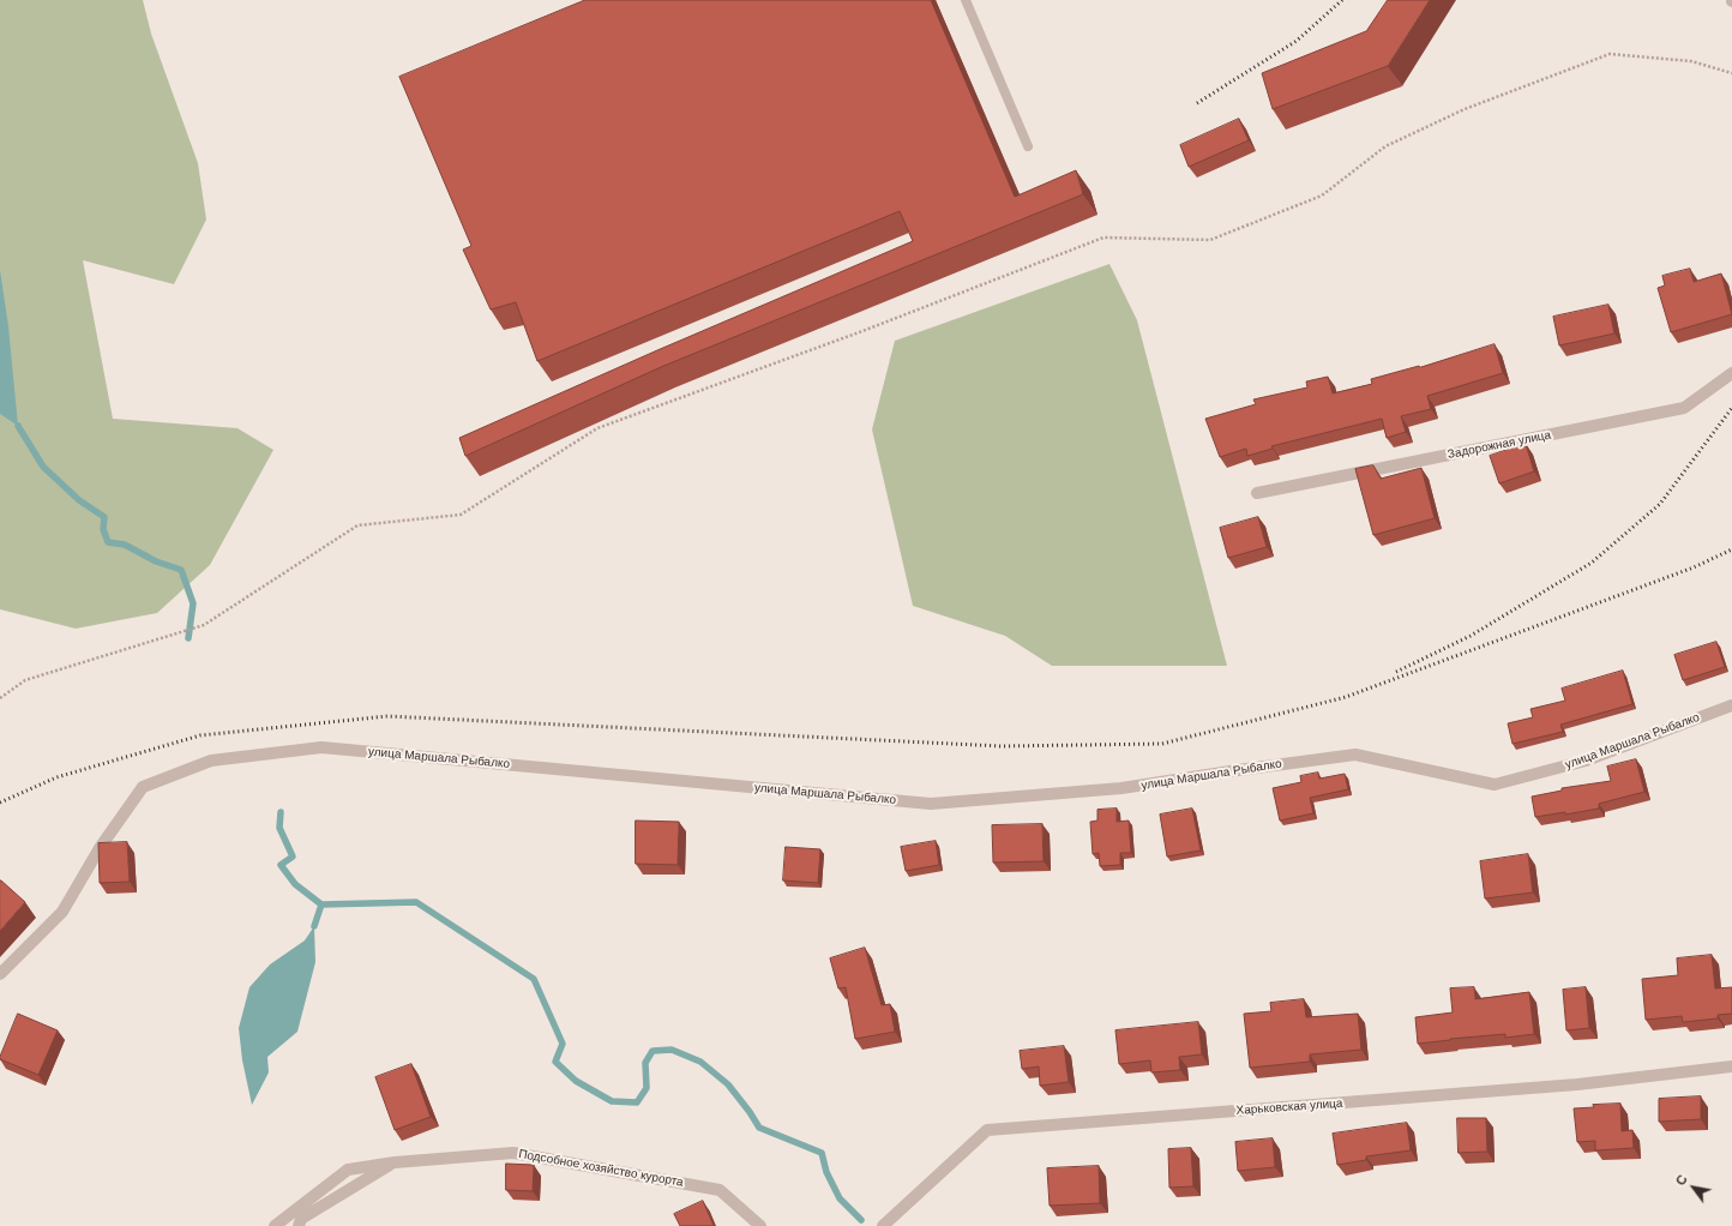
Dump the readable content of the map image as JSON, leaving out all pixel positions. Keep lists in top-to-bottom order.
{
  "streets": {
    "street": [
      "Задорожная улица",
      "улица Маршала Рыбалко",
      "Харьковская улица",
      "Подсобное хозяйство курорта"
    ]
  },
  "north": "top left"
}
